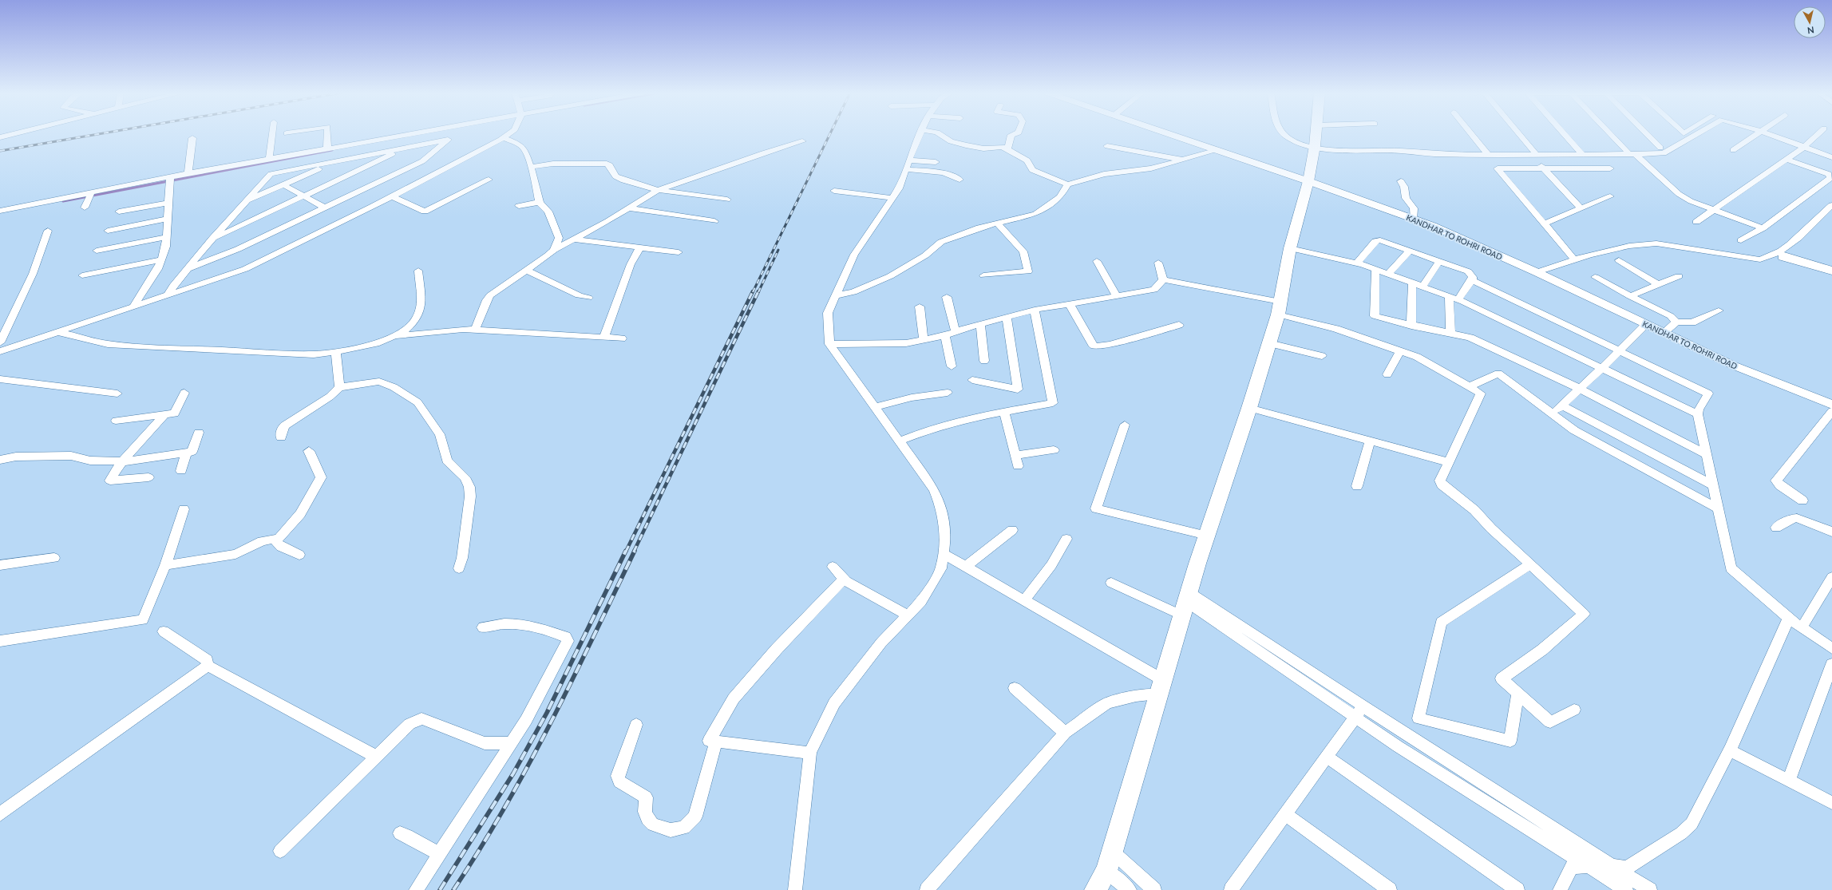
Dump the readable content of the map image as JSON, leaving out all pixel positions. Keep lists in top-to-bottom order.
{
  "streets": {
    "street": ["KANDHAR TO ROHRI ROAD"]
  },
  "north": "bottom"
}
